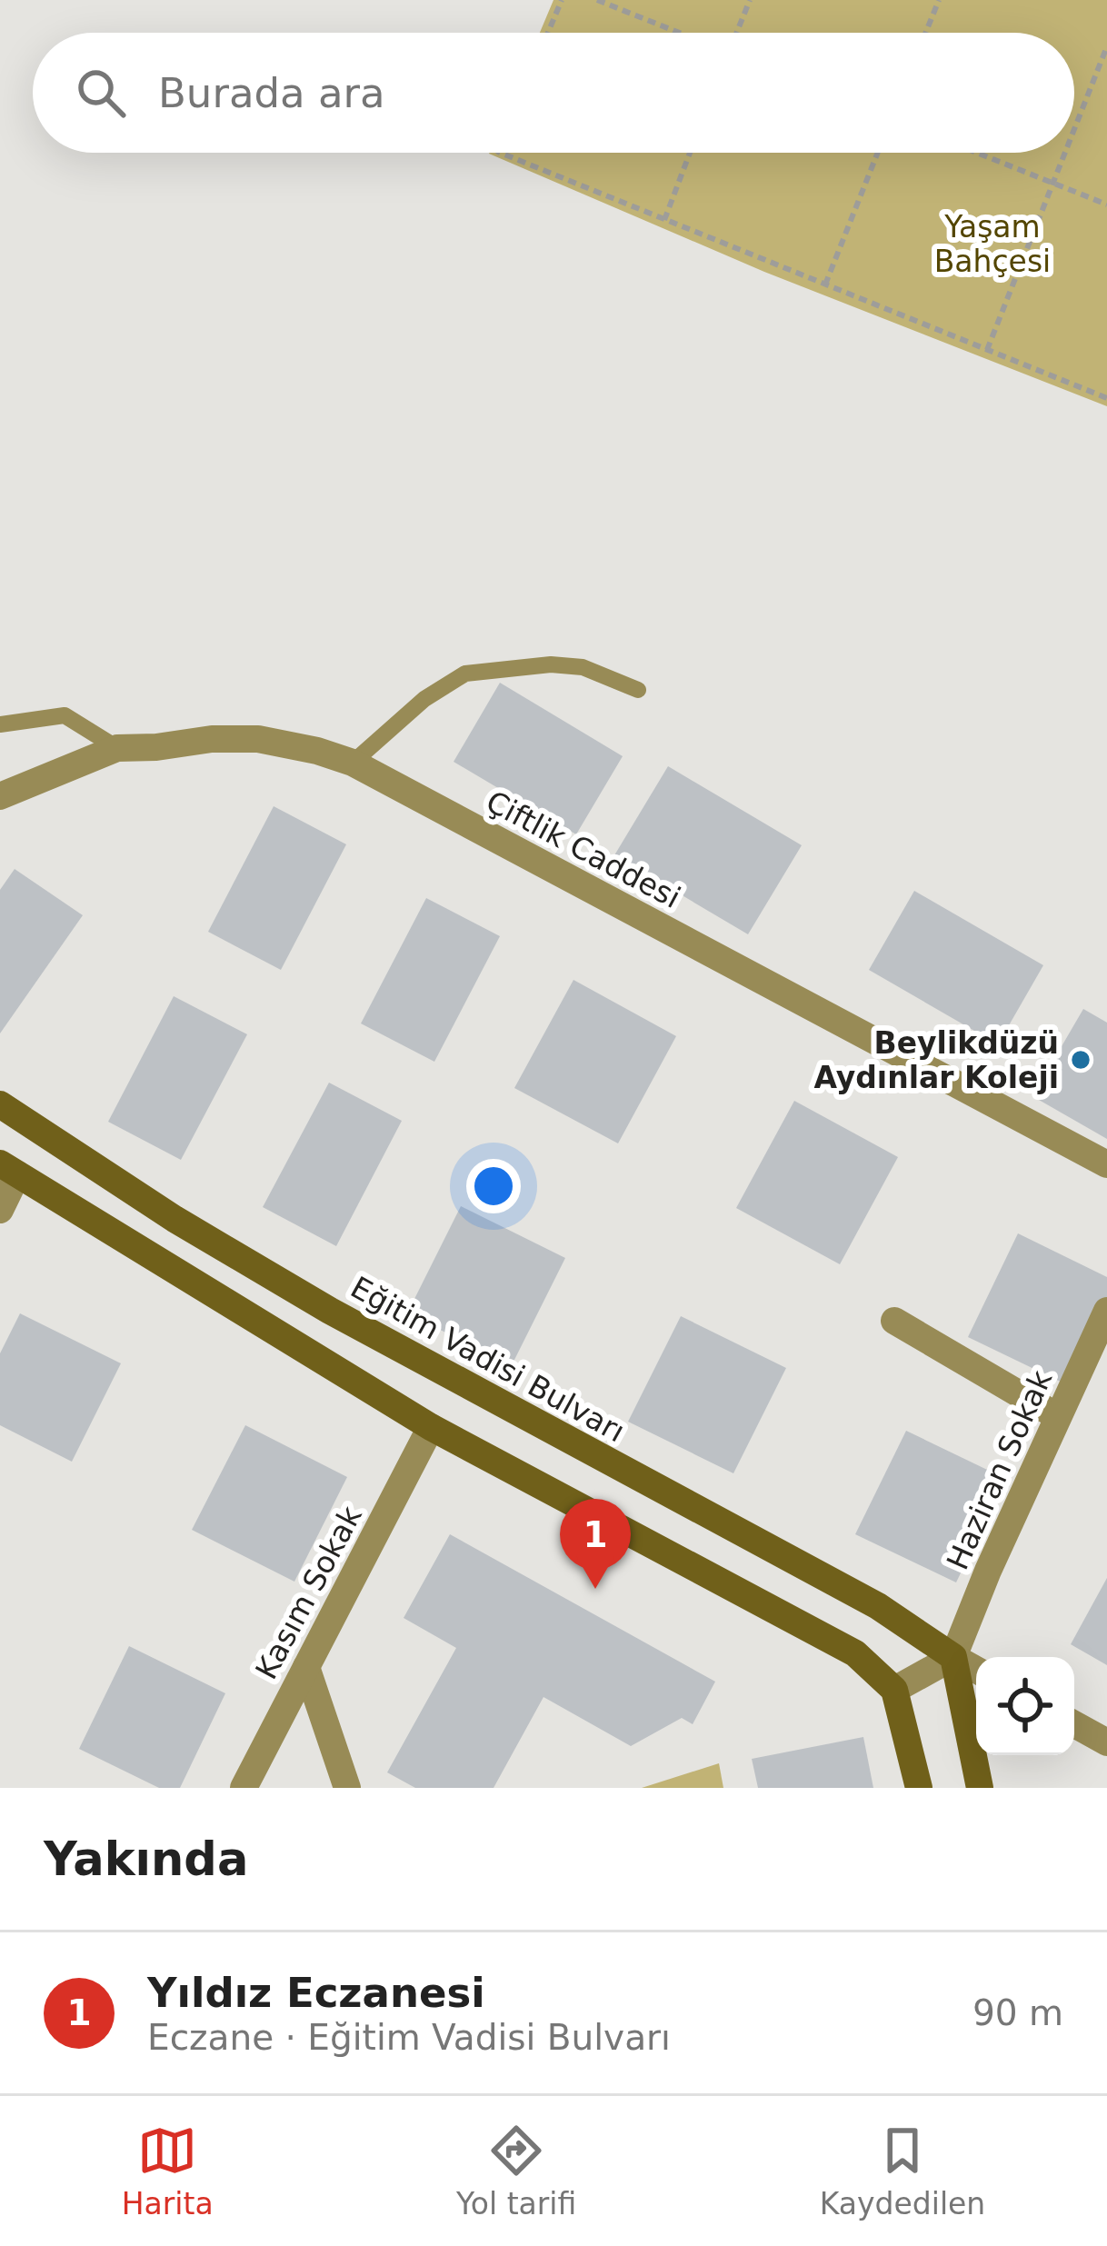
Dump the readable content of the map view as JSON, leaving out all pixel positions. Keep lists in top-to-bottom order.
{
  "streets": {
    "main road": ["Eğitim Vadisi Bulvarı"],
    "street": ["Çiftlik Caddesi", "Haziran Sokak", "Kasım Sokak"]
  },
  "crossings": [
    ["Eğitim Vadisi Bulvarı", "Haziran Sokak"]
  ],
  "parks": ["Yaşam Bahçesi"],
  "places": ["Beylikdüzü Aydınlar Koleji"],
  "page": {
    "search": "Burada ara",
    "pins": "1",
    "heading": "Yakında",
    "list": [
      {
        "mark": "1",
        "name": "Yıldız Eczanesi",
        "note": "Eczane · Eğitim Vadisi Bulvarı",
        "value": "90 m"
      }
    ],
    "nav": ["Harita", "Yol tarifi", "Kaydedilen"]
  }
}
